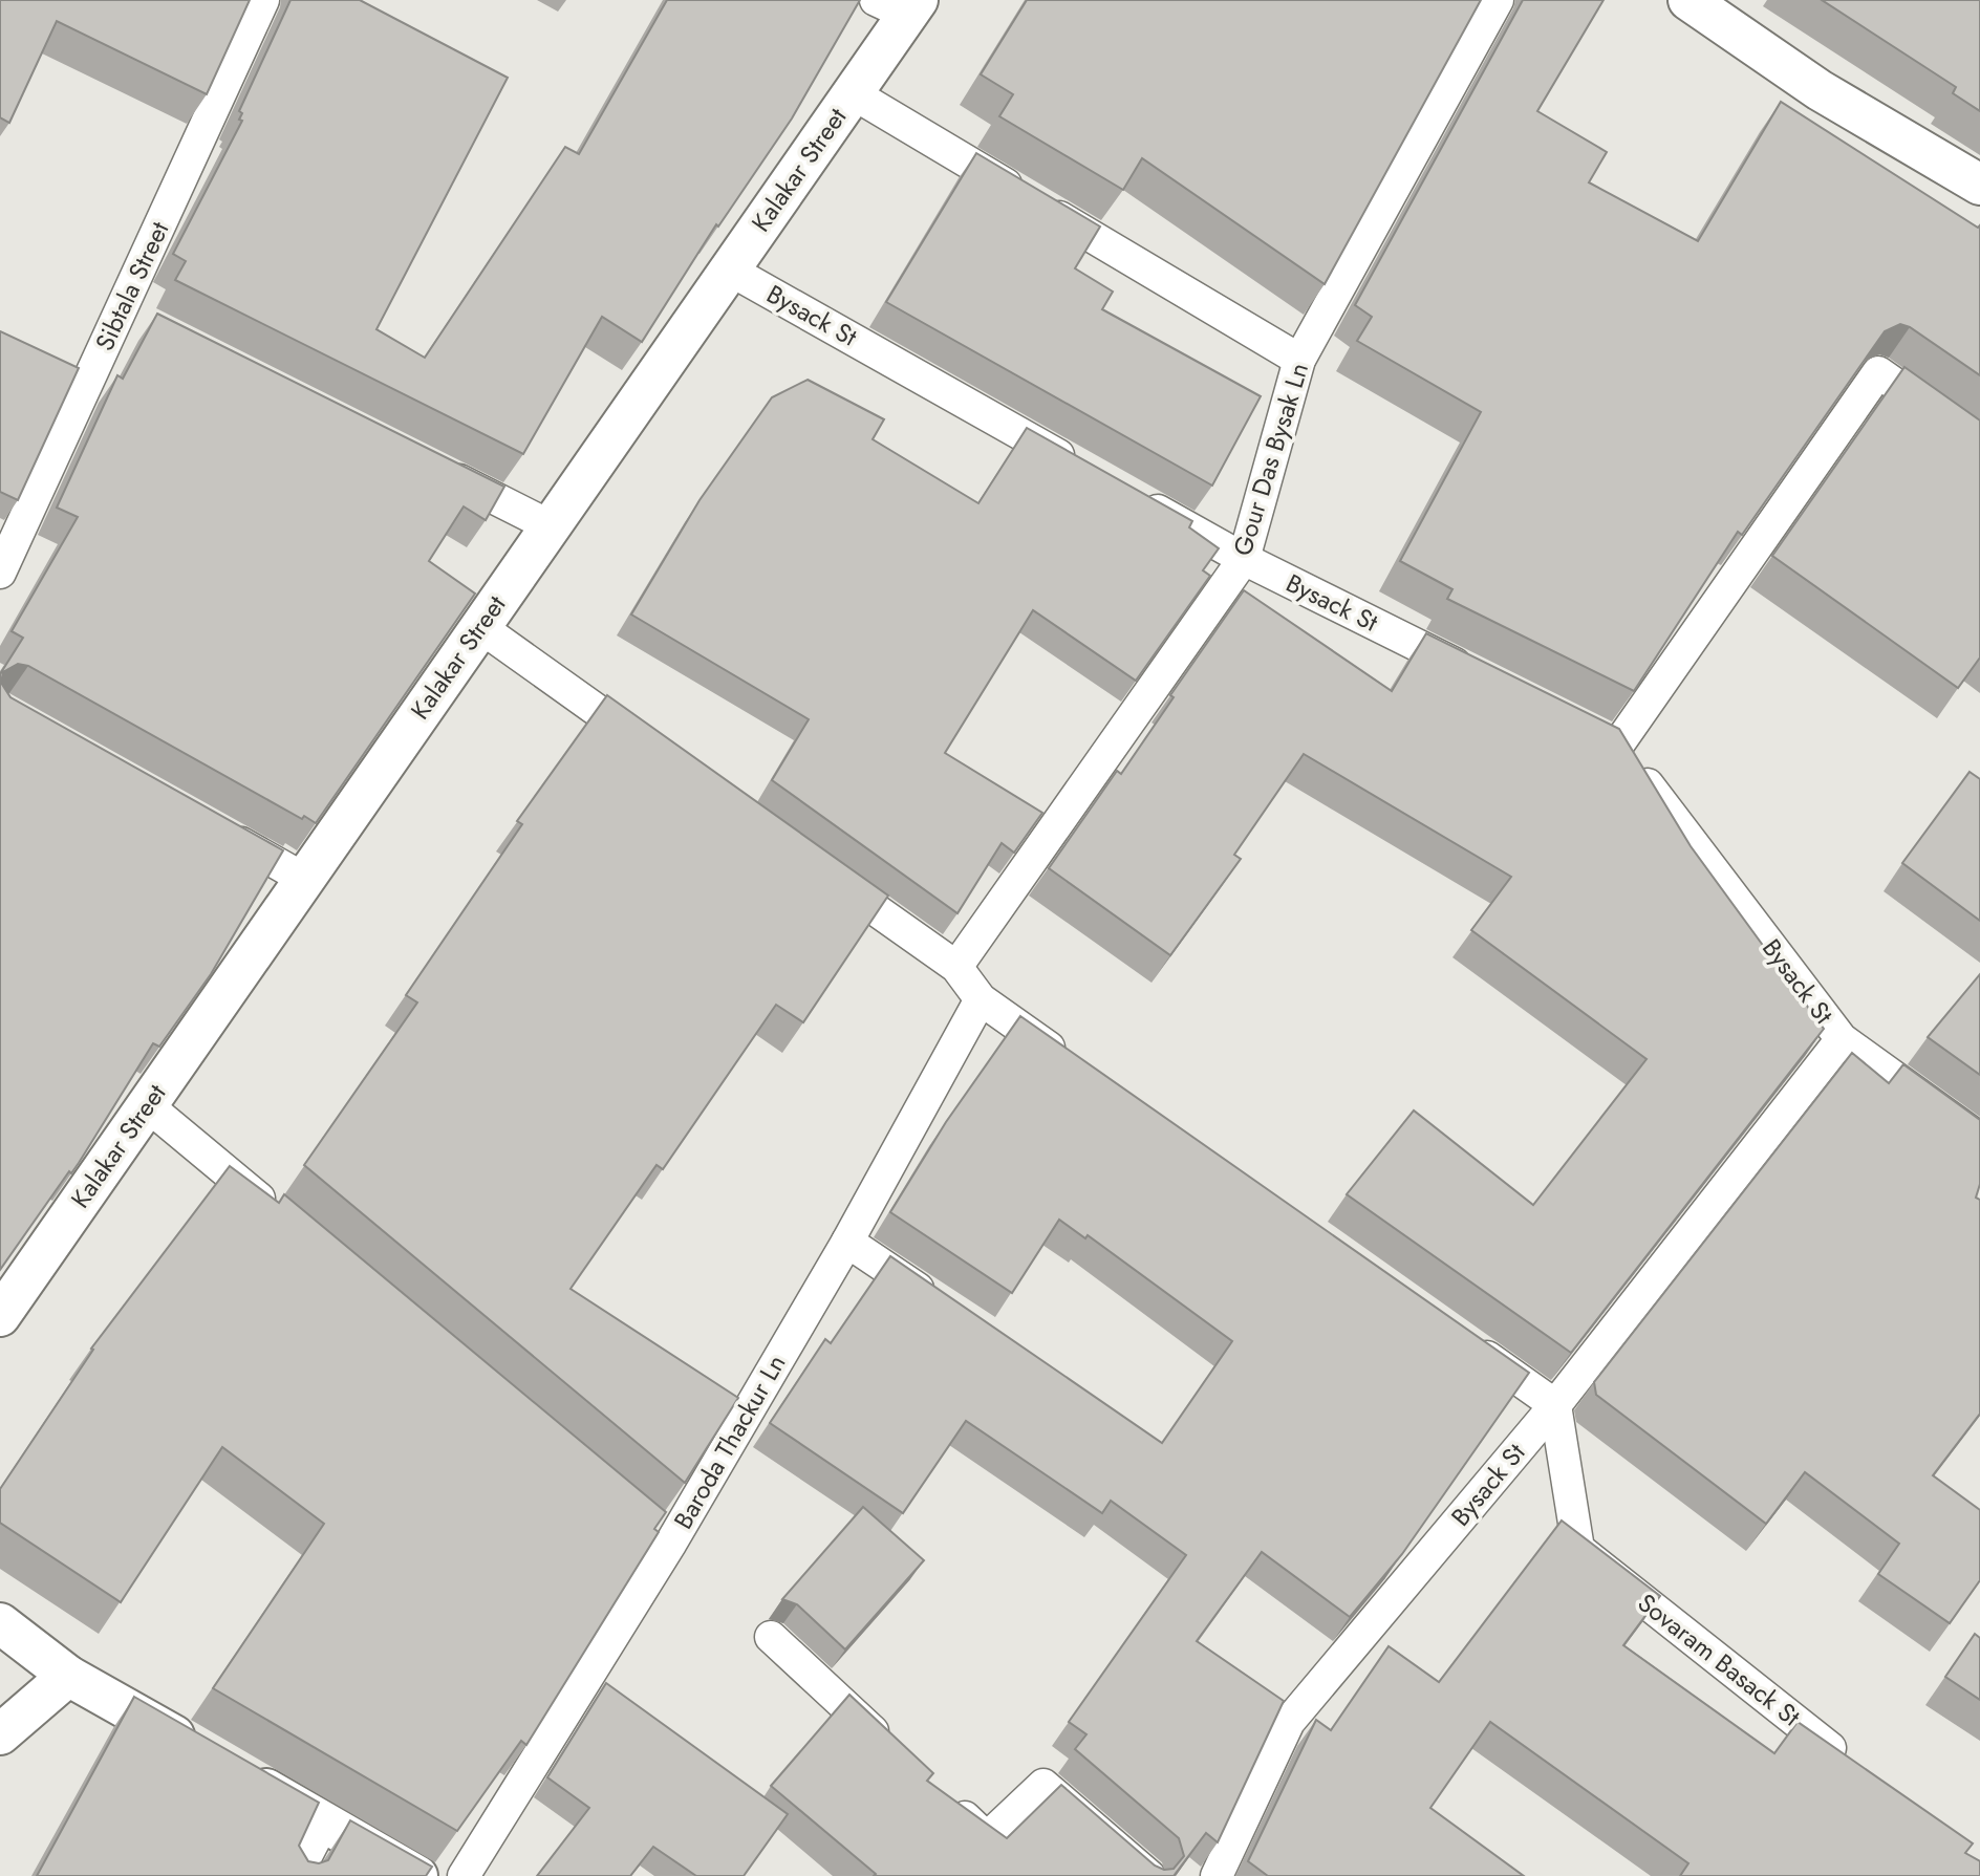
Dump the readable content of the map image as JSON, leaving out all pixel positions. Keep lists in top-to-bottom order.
{
  "streets": {
    "main road": ["Kalakar Street"],
    "lane": [
      "Sibtala Street",
      "Bysack St",
      "Gour Das Bysak Ln",
      "Baroda Thackur Ln",
      "Sovaram Basack St"
    ]
  },
  "crossings": [
    ["Kalakar Street", "Bysack St"],
    ["Bysack St", "Gour Das Bysak Ln"],
    ["Bysack St", "Sovaram Basack St"]
  ]
}
